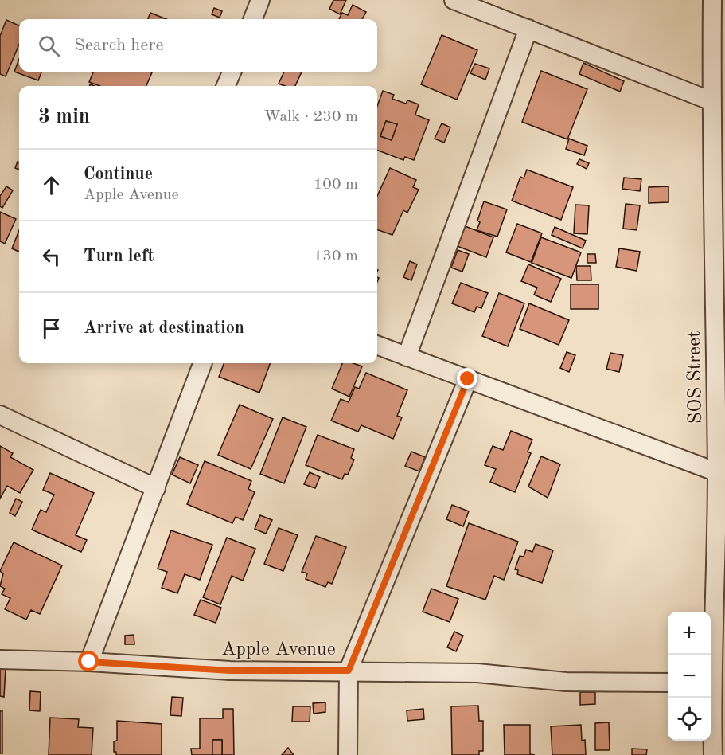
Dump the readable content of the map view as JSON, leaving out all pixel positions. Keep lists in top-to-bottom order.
{
  "streets": {
    "street": ["SOS Street", "Apple Avenue"]
  },
  "page": {
    "search": "Search here",
    "heading": ["3 min", "Walk · 230 m"],
    "list": [
      ["Continue", "Apple Avenue", "100 m"],
      ["Turn left", "130 m"],
      "Arrive at destination"
    ],
    "map_buttons": ["+", "−"]
  }
}
